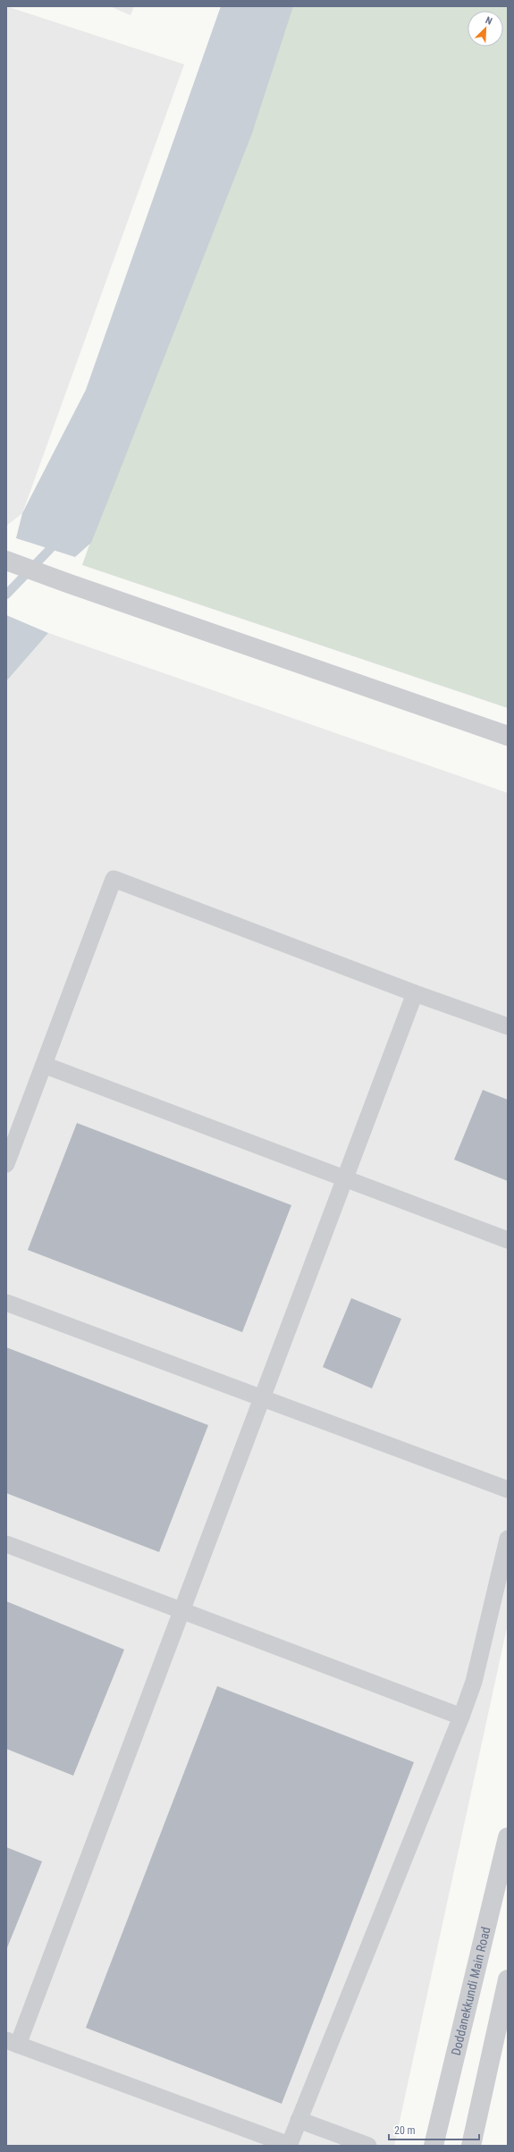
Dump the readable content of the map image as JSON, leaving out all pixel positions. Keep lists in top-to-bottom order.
{
  "streets": {
    "street": ["Doddanekkundi Main Road"]
  },
  "scale_bar": "20 m",
  "north": "top right"
}
